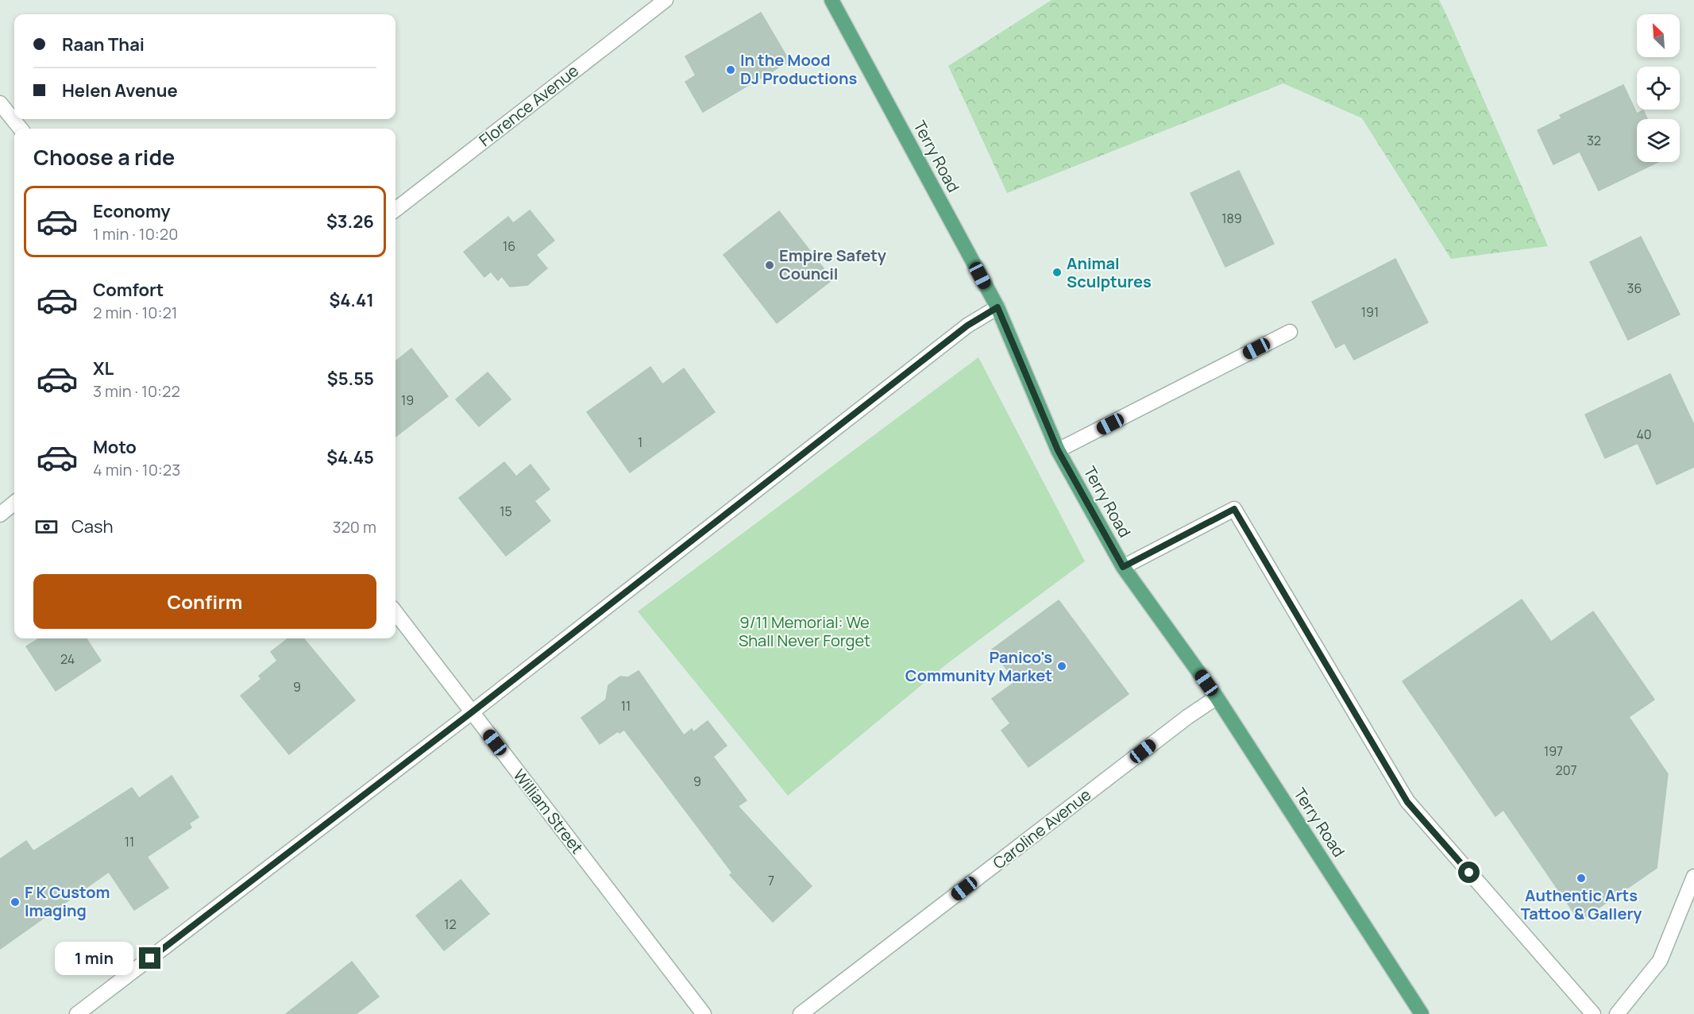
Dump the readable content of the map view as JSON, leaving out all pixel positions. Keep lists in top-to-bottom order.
{
  "streets": {
    "main road": ["Terry Road"],
    "street": ["Florence Avenue", "William Street", "Caroline Avenue"]
  },
  "crossings": [
    ["Terry Road", "Caroline Avenue"]
  ],
  "parks": ["9/11 Memorial: We Shall Never Forget"],
  "places": [
    "In the Mood DJ Productions",
    "Empire Safety Council",
    "Animal Sculptures",
    "Panico's Community Market",
    "Authentic Arts Tattoo & Gallery",
    "F K Custom Imaging"
  ],
  "house_numbers": [
    "32",
    "189",
    "16",
    "36",
    "191",
    "19",
    "40",
    "1",
    "15",
    "24",
    "9",
    "11",
    "197",
    "207",
    "9",
    "11",
    "7",
    "12"
  ],
  "north": "top left",
  "page": {
    "banner": ["Raan Thai", "Helen Avenue"],
    "heading": "Choose a ride",
    "list": [
      {
        "name": "Economy",
        "note": "1 min · 10:20",
        "value": "$3.26"
      },
      {
        "name": "Comfort",
        "note": "2 min · 10:21",
        "value": "$4.41"
      },
      {
        "name": "XL",
        "note": "3 min · 10:22",
        "value": "$5.55"
      },
      {
        "name": "Moto",
        "note": "4 min · 10:23",
        "value": "$4.45"
      }
    ],
    "pay": ["Cash", "320 m"],
    "buttons": "Confirm",
    "bubble": "1 min"
  }
}
